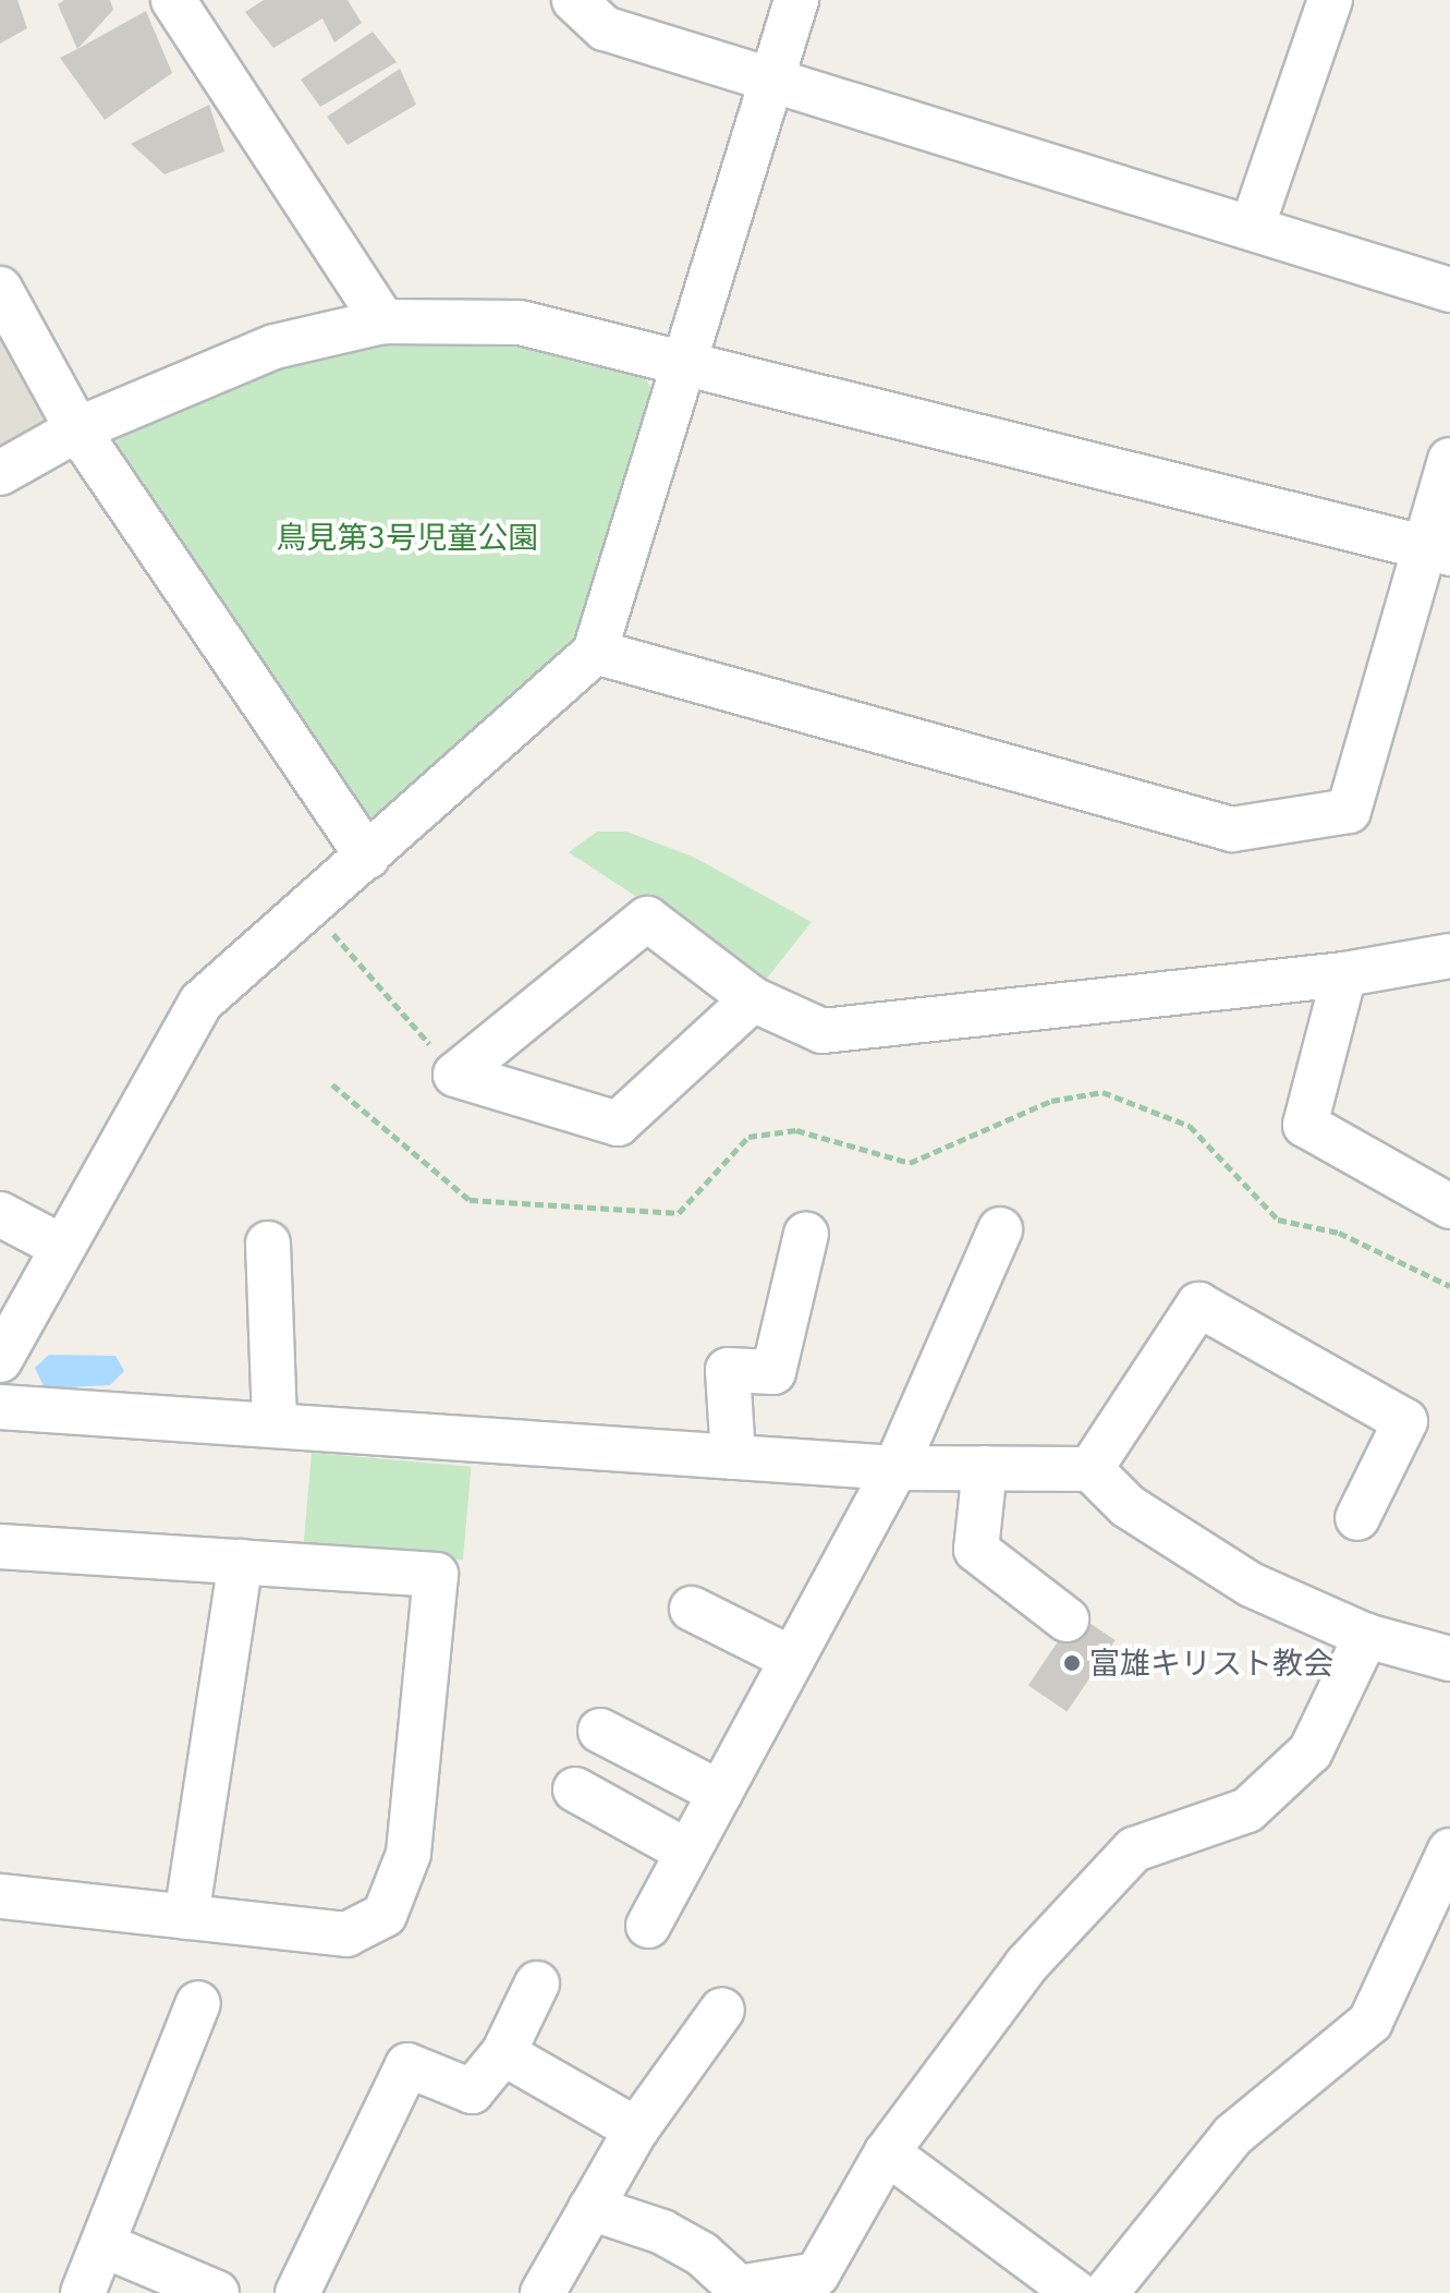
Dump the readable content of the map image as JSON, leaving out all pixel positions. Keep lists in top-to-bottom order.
{
  "parks": ["鳥見第3号児童公園"],
  "places": ["富雄キリスト教会"]
}
